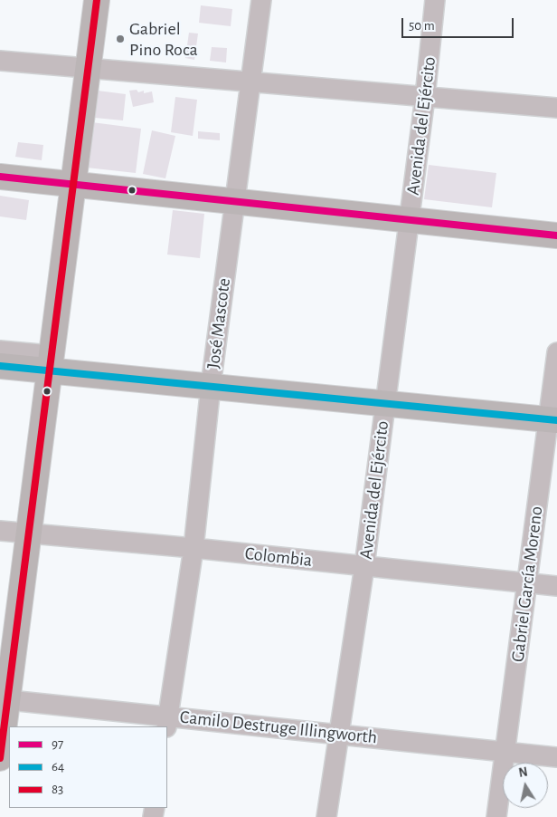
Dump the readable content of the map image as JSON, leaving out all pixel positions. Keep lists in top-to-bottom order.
{
  "streets": {
    "street": [
      "Avenida del Ejército",
      "José Mascote",
      "Colombia",
      "Gabriel García Moreno",
      "Camilo Destruge Illingworth"
    ]
  },
  "crossings": [
    ["Avenida del Ejército", "Colombia"],
    ["Avenida del Ejército", "Camilo Destruge Illingworth"],
    ["José Mascote", "Colombia"],
    ["José Mascote", "Camilo Destruge Illingworth"],
    ["Colombia", "Gabriel García Moreno"],
    ["Gabriel García Moreno", "Camilo Destruge Illingworth"]
  ],
  "places": ["Gabriel Pino Roca"],
  "lines": ["transit line 83", "transit line 97", "transit line 64"],
  "legend": ["97", "64", "83"],
  "scale_bar": "50 m",
  "north": "top"
}
